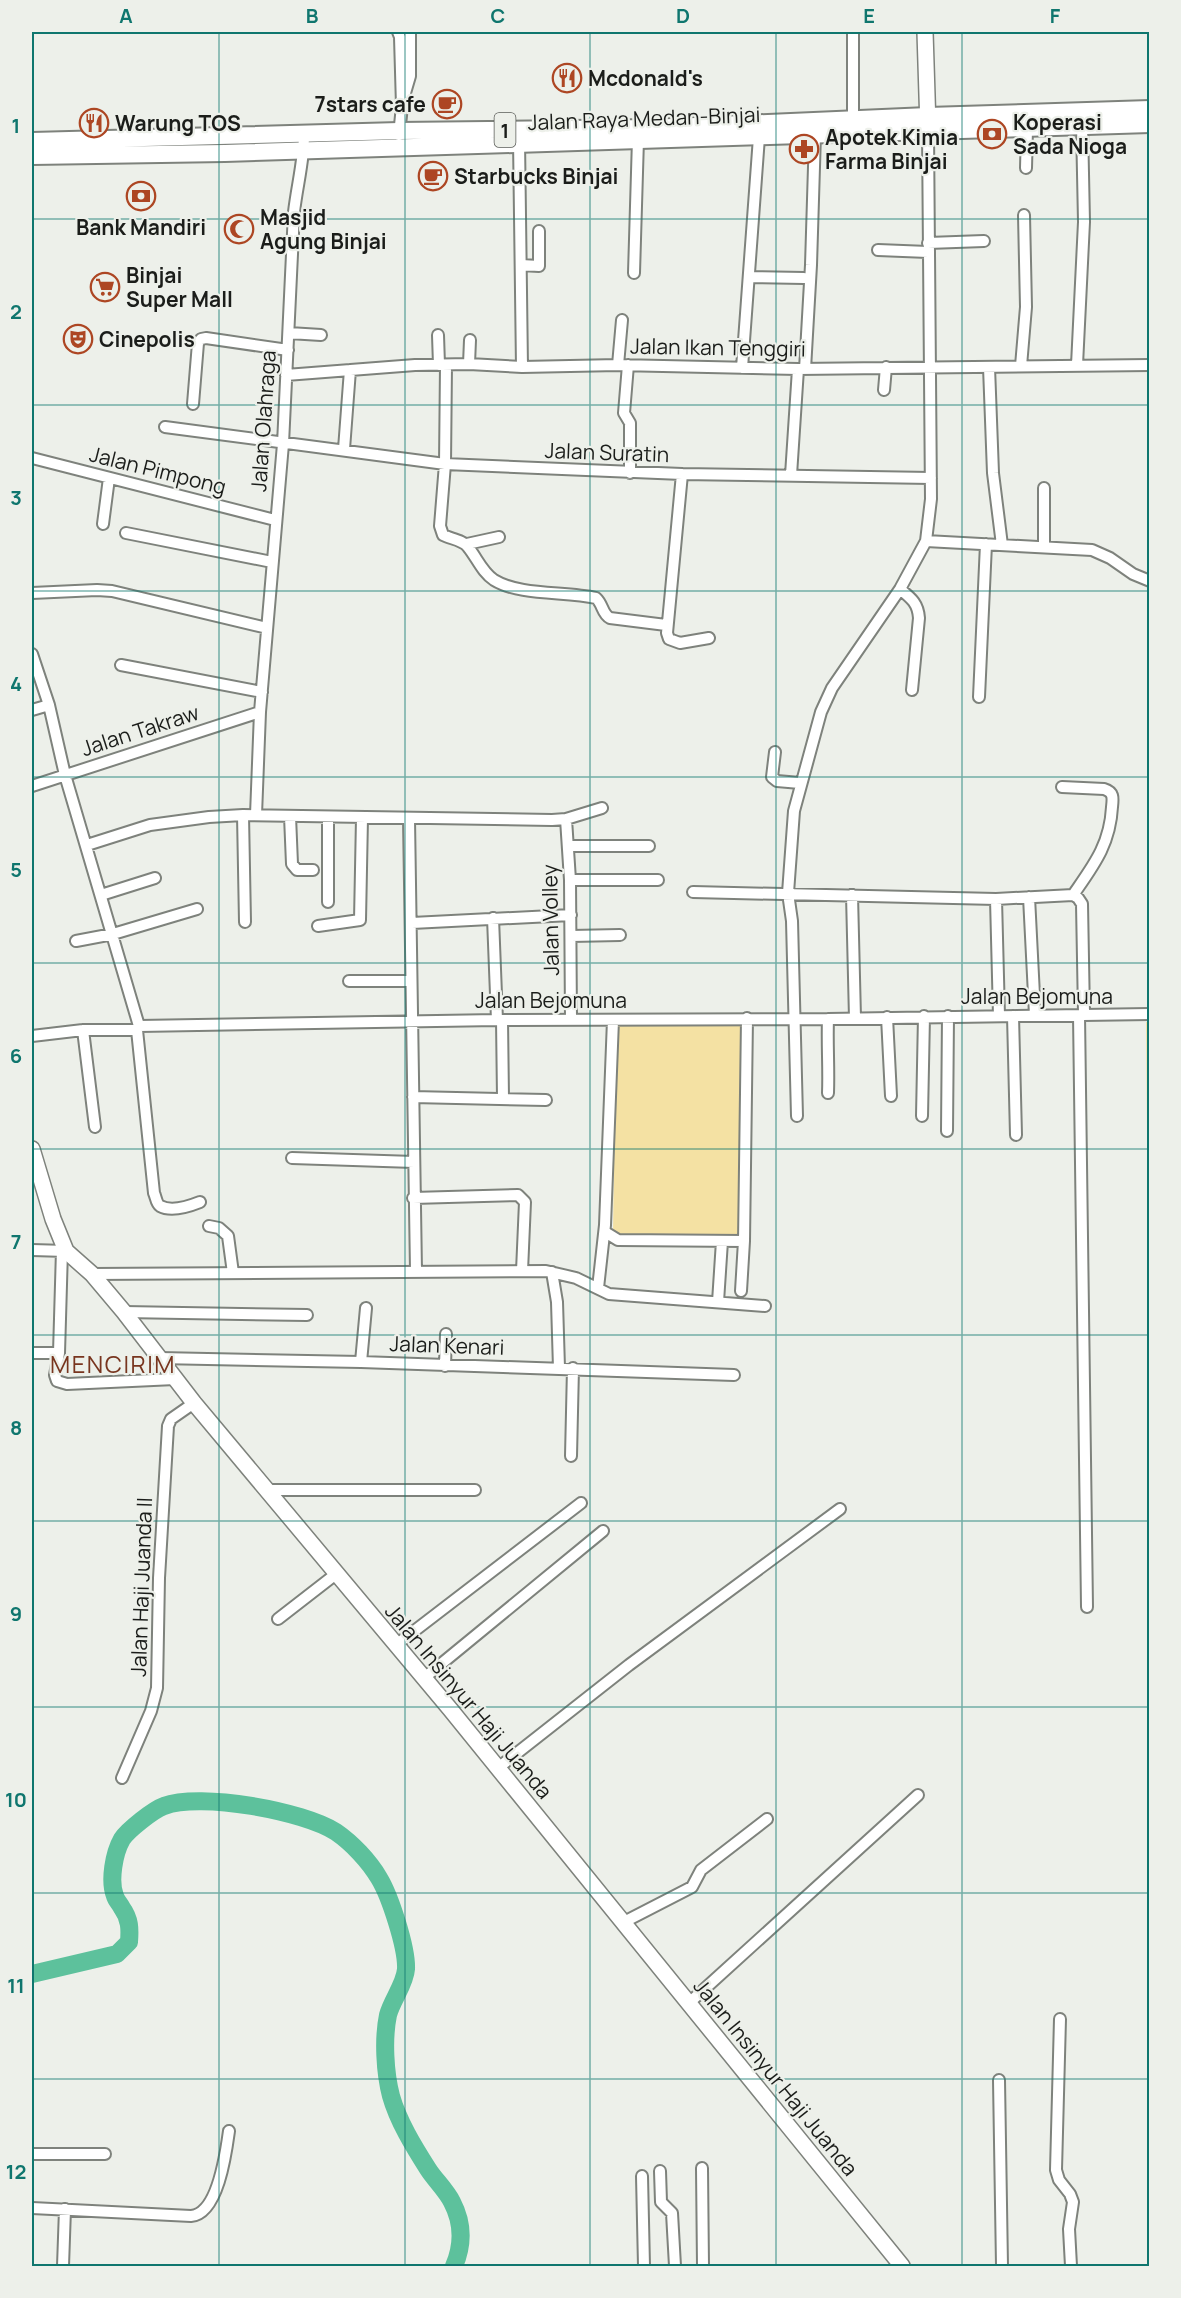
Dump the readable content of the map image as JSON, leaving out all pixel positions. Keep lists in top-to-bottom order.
{
  "streets": {
    "main road": ["Jalan Raya Medan-Binjai", "1"],
    "street": [
      "Jalan Ikan Tenggiri",
      "Jalan Olahraga",
      "Jalan Suratin",
      "Jalan Pimpong",
      "Jalan Takraw",
      "Jalan Volley",
      "Jalan Bejomuna",
      "Jalan Kenari",
      "Jalan Haji Juanda II",
      "Jalan Insinyur Haji Juanda"
    ]
  },
  "crossings": [
    ["Jalan Raya Medan-Binjai", "Jalan Olahraga"],
    ["Jalan Ikan Tenggiri", "Jalan Olahraga"],
    ["Jalan Olahraga", "Jalan Suratin"],
    ["Jalan Olahraga", "Jalan Pimpong"],
    ["Jalan Olahraga", "Jalan Takraw"],
    ["Jalan Suratin", "Jalan Pimpong"],
    ["Jalan Volley", "Jalan Bejomuna"],
    ["Jalan Kenari", "Jalan Insinyur Haji Juanda"],
    ["Jalan Haji Juanda II", "Jalan Insinyur Haji Juanda"]
  ],
  "districts": ["MENCIRIM"],
  "places": {
    "restaurant": ["Mcdonald's", "Warung TOS"],
    "cafe": ["7stars cafe", "Starbucks Binjai"],
    "bank": ["Koperasi Sada Nioga", "Bank Mandiri"],
    "pharmacy": ["Apotek Kimia Farma Binjai"],
    "mosque": ["Masjid Agung Binjai"],
    "supermarket": ["Binjai Super Mall"],
    "theatre": ["Cinepolis"]
  },
  "grid": {
    "columns": [
      "A",
      "B",
      "C",
      "D",
      "E",
      "F"
    ],
    "rows": [
      "1",
      "2",
      "3",
      "4",
      "5",
      "6",
      "7",
      "8",
      "9",
      "10",
      "11",
      "12"
    ]
  }
}
